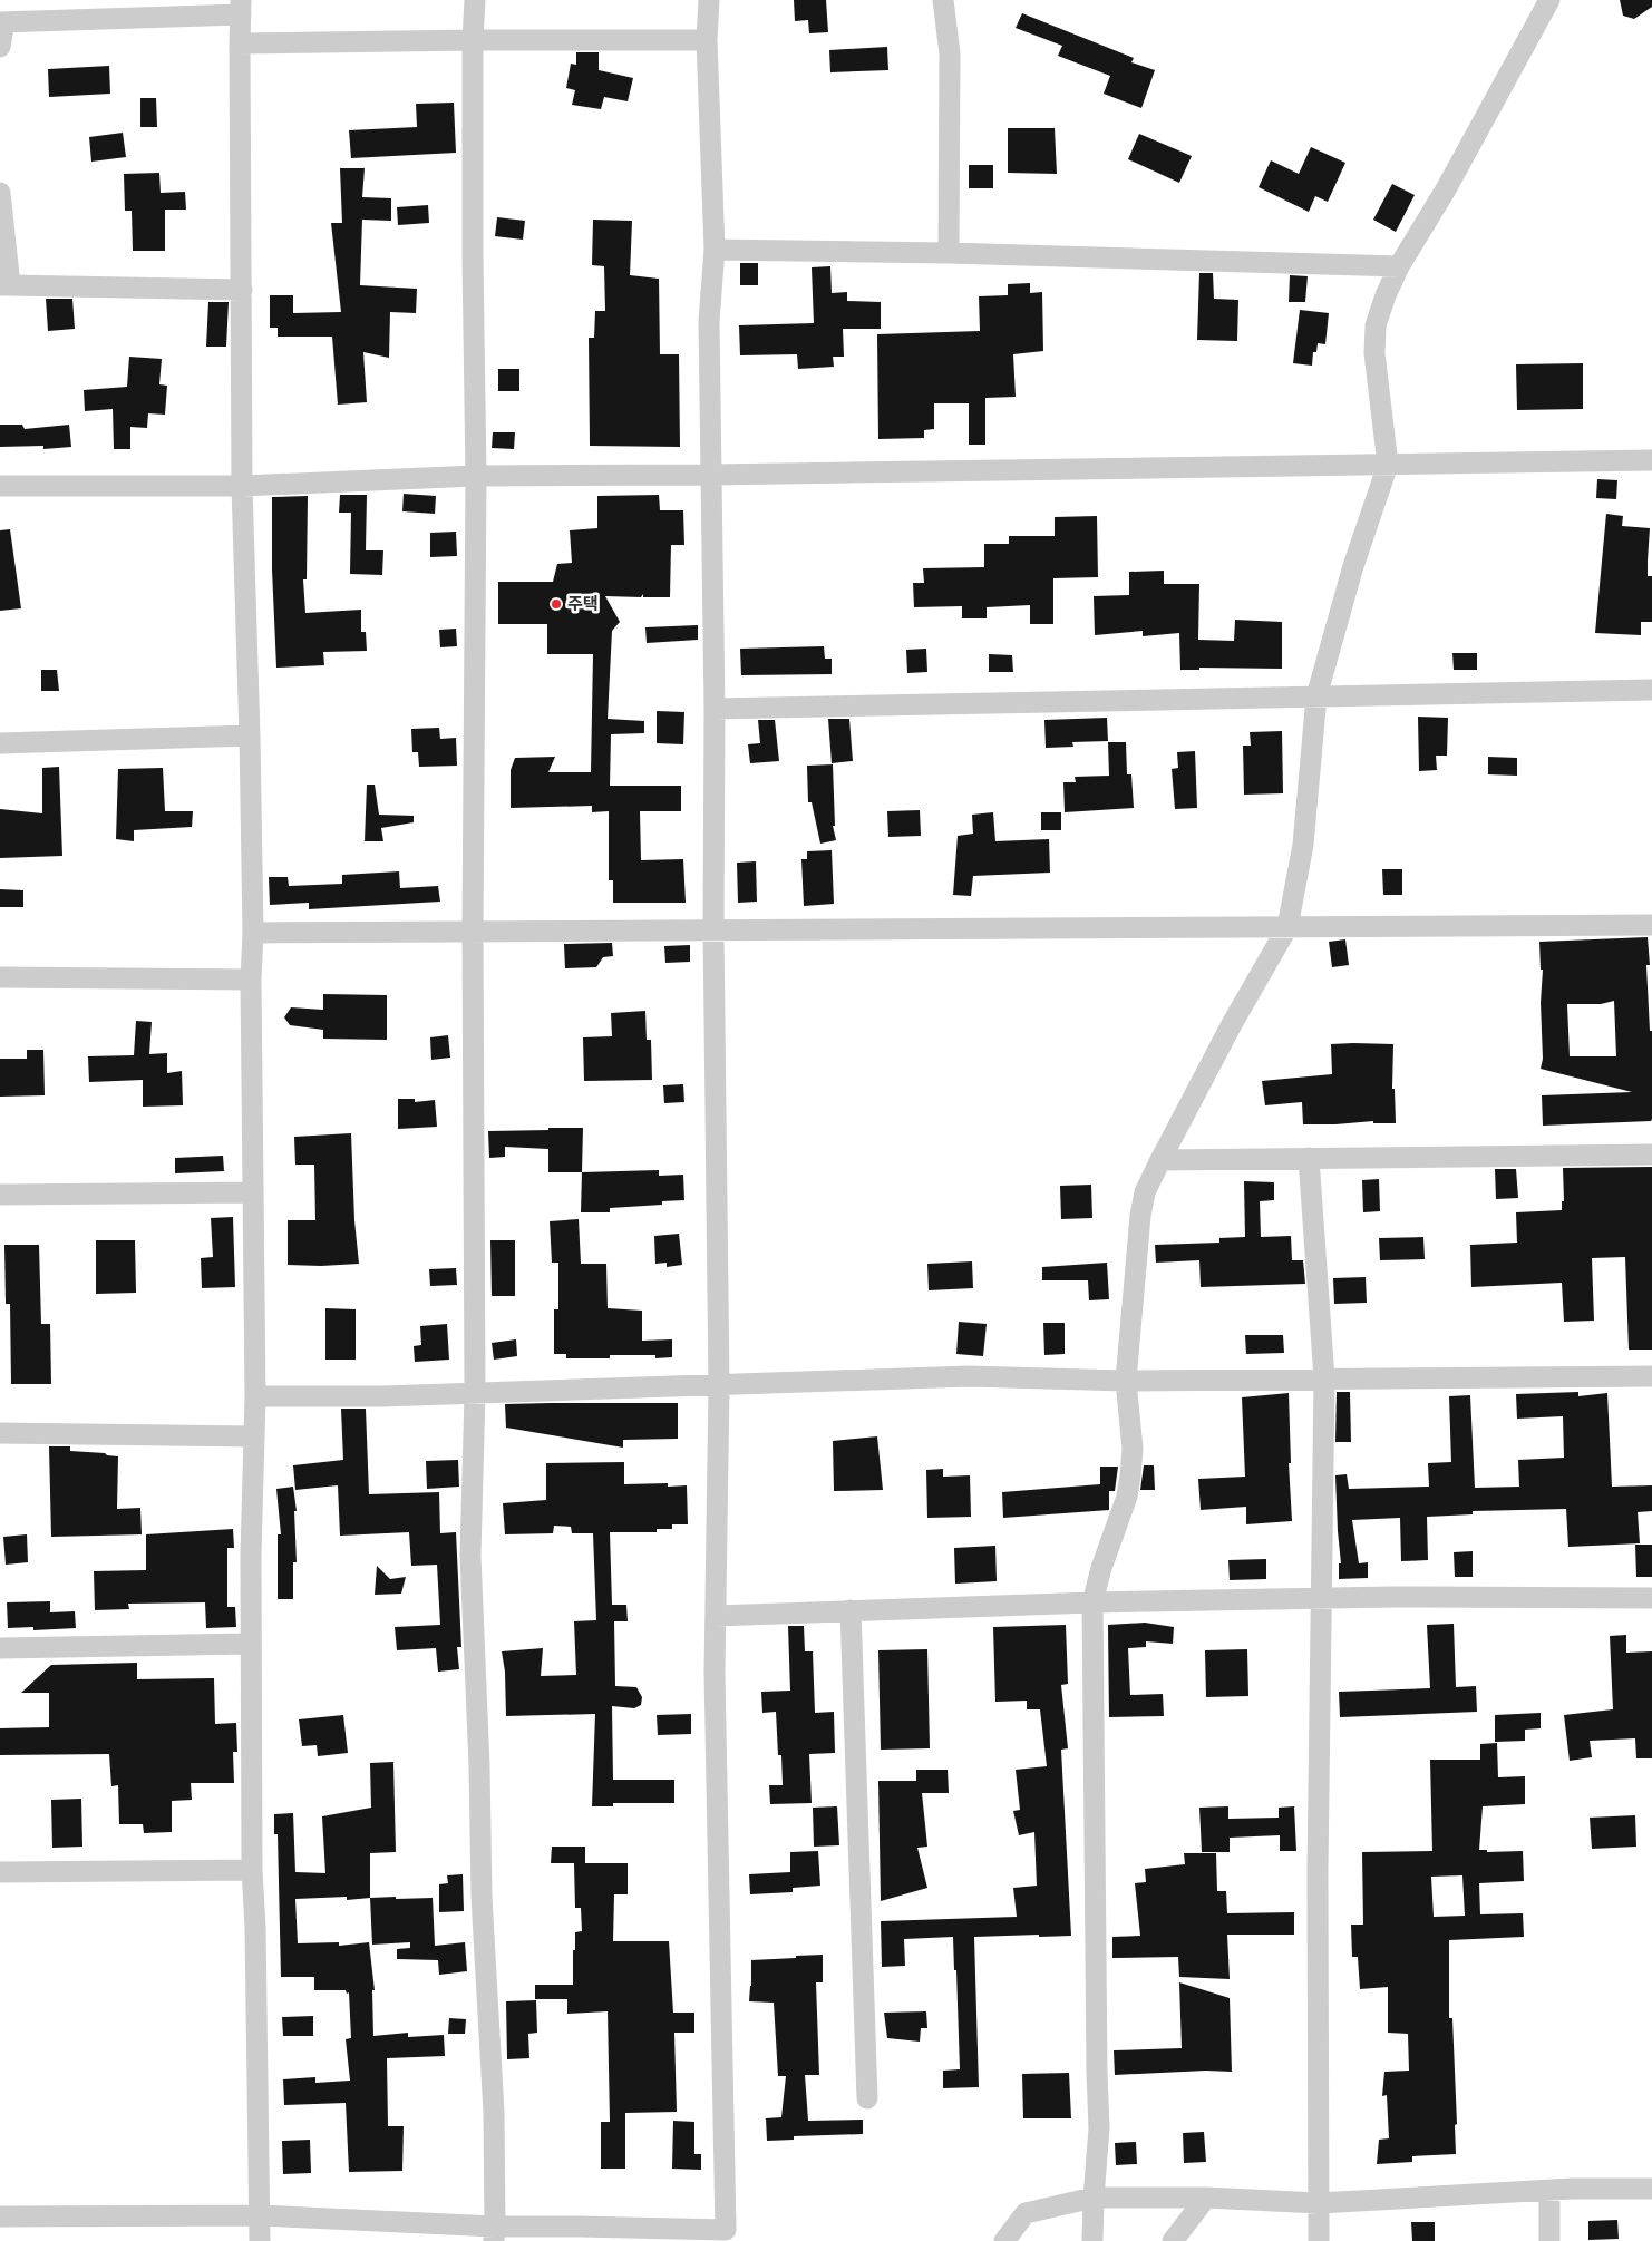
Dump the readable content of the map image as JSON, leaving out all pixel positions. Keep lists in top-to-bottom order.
{
  "places": ["주택"]
}
